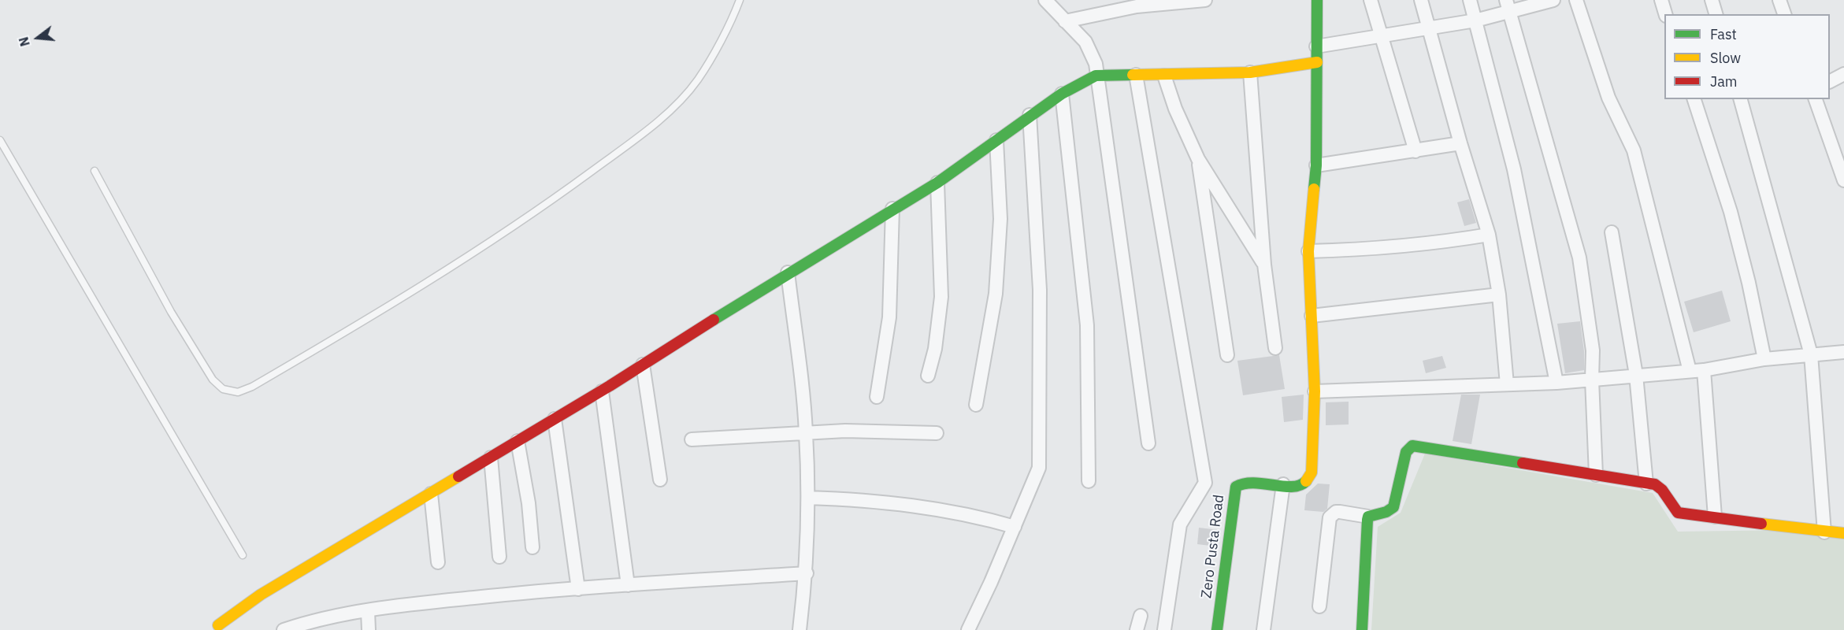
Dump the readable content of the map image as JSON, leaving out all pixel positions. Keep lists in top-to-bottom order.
{
  "streets": {
    "street": ["Zero Pusta Road"]
  },
  "legend": ["Fast", "Slow", "Jam"],
  "north": "left"
}
